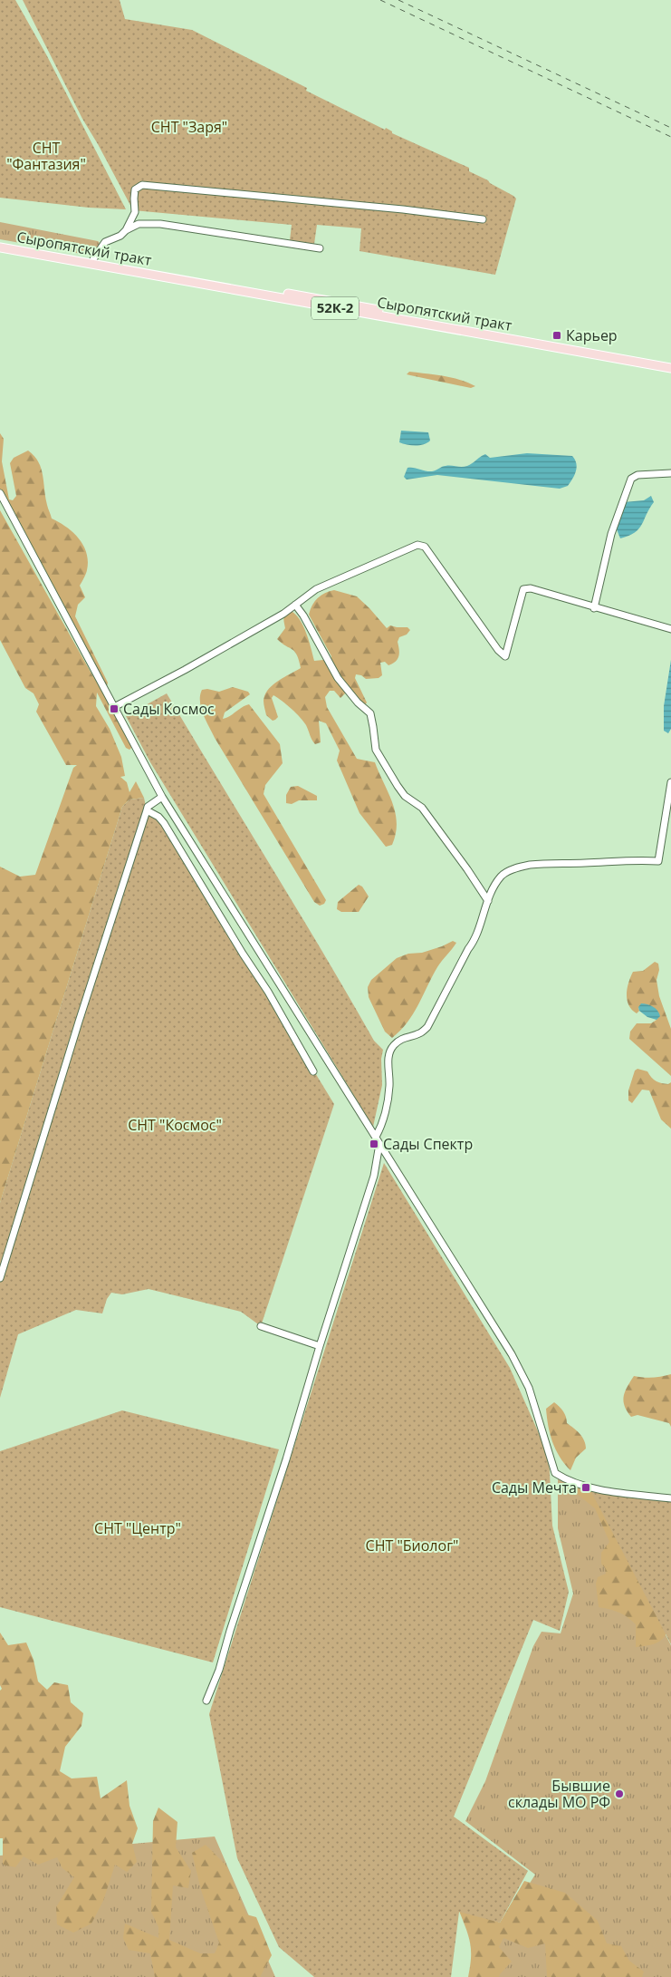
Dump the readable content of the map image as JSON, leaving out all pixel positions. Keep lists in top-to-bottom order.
{
  "streets": {
    "main road": ["Сыропятский тракт", "52К-2"]
  },
  "parks": [
    "СНТ \"Заря\"",
    "СНТ \"Фантазия\"",
    "СНТ \"Космос\"",
    "СНТ \"Центр\"",
    "СНТ \"Биолог\""
  ],
  "places": {
    "transit": [
      "Карьер",
      "Сады Космос",
      "Сады Спектр",
      "Сады Мечта"
    ],
    "other": ["Бывшие склады МО РФ"]
  }
}
